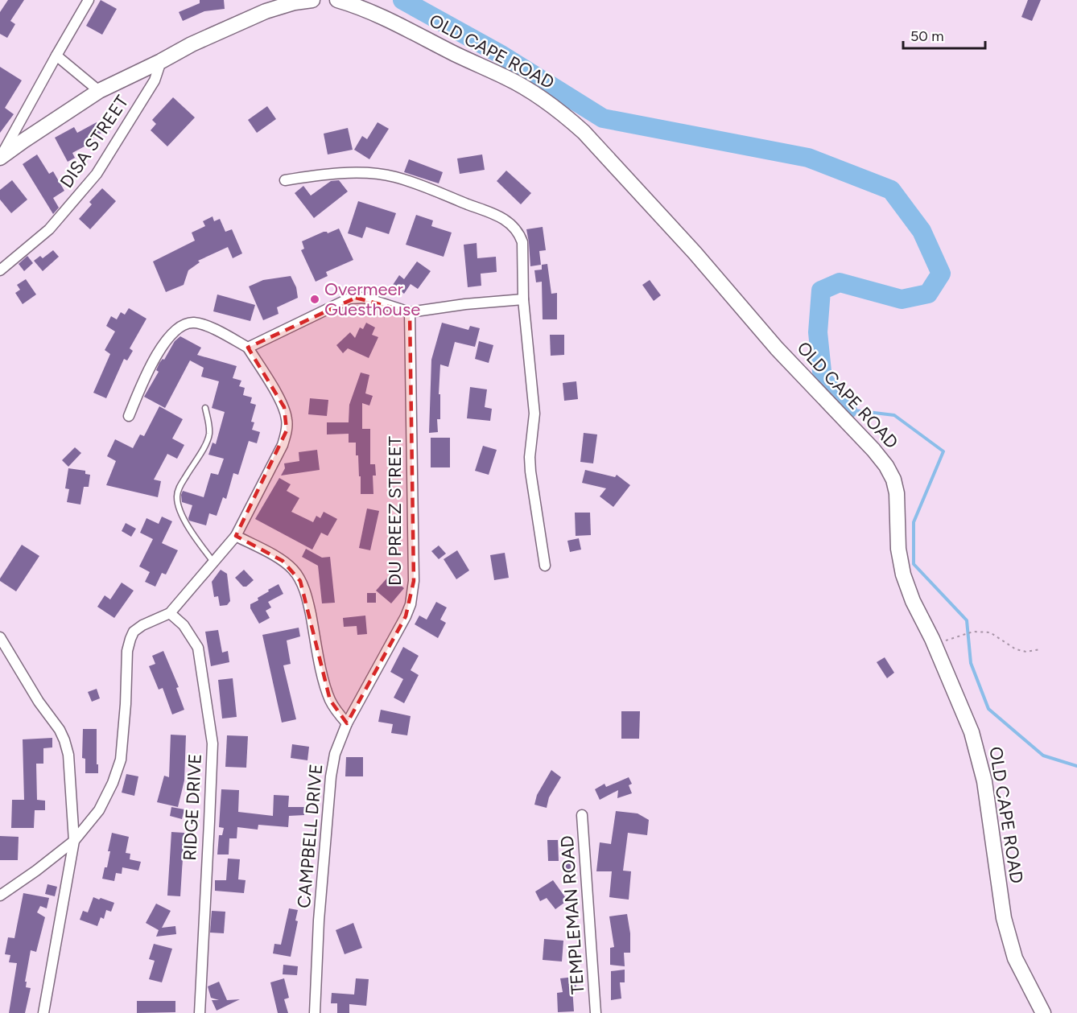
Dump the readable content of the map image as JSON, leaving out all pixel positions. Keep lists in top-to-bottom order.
{
  "streets": {
    "street": [
      "OLD CAPE ROAD",
      "DISA STREET",
      "DU PREEZ STREET",
      "RIDGE DRIVE",
      "CAMPBELL DRIVE",
      "TEMPLEMAN ROAD"
    ]
  },
  "crossings": [
    ["DU PREEZ STREET", "CAMPBELL DRIVE"]
  ],
  "places": ["Overmeer Guesthouse"],
  "scale_bar": "50 m"
}
